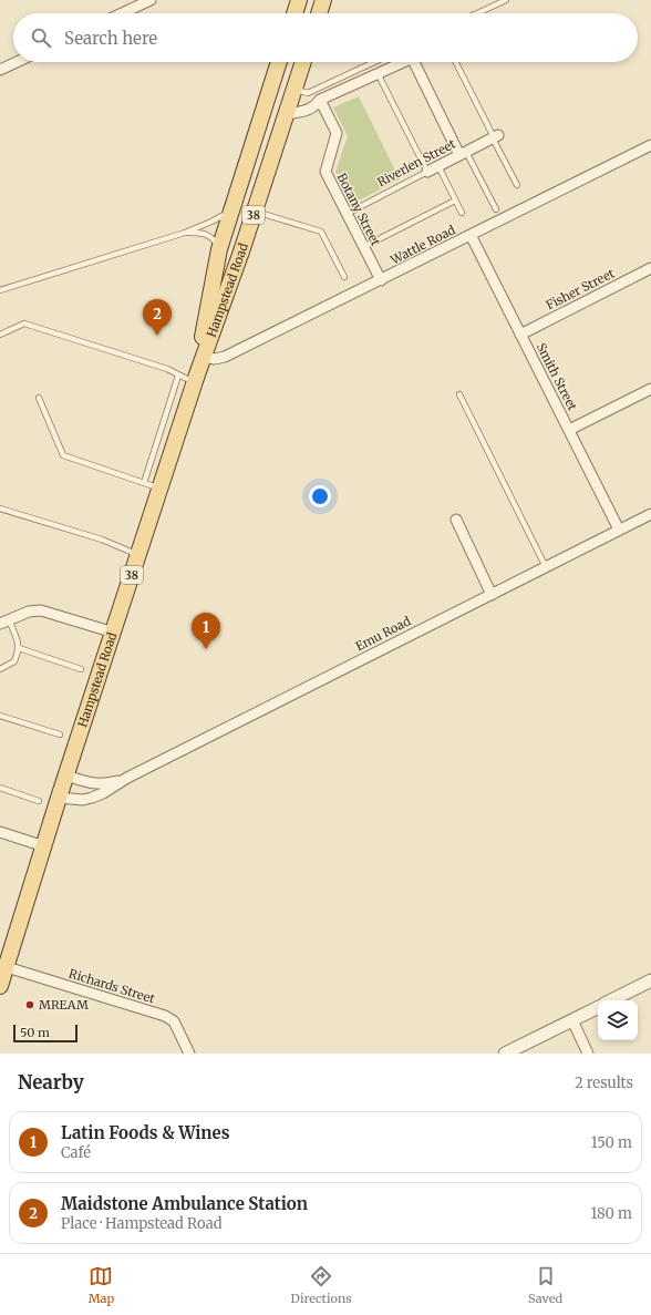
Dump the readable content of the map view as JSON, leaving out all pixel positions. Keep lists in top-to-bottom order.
{
  "streets": {
    "main road": ["38", "Hampstead Road"],
    "street": [
      "Riverlen Street",
      "Botany Street",
      "Wattle Road",
      "Fisher Street",
      "Smith Street",
      "Emu Road",
      "Richards Street"
    ]
  },
  "crossings": [
    ["Riverlen Street", "Botany Street"],
    ["Botany Street", "Wattle Road"],
    ["Wattle Road", "Hampstead Road"],
    ["Wattle Road", "Smith Street"],
    ["Fisher Street", "Smith Street"],
    ["Hampstead Road", "Emu Road"],
    ["Hampstead Road", "Richards Street"],
    ["Smith Street", "Emu Road"]
  ],
  "places": ["MREAM"],
  "scale_bar": "50 m",
  "page": {
    "search": "Search here",
    "pins": ["2", "1"],
    "scale": "50 m",
    "heading": ["Nearby", "2 results"],
    "list": [
      {
        "mark": "1",
        "name": "Latin Foods & Wines",
        "note": "Café",
        "value": "150 m"
      },
      {
        "mark": "2",
        "name": "Maidstone Ambulance Station",
        "note": "Place · Hampstead Road",
        "value": "180 m"
      }
    ],
    "nav": ["Map", "Directions", "Saved"]
  }
}
